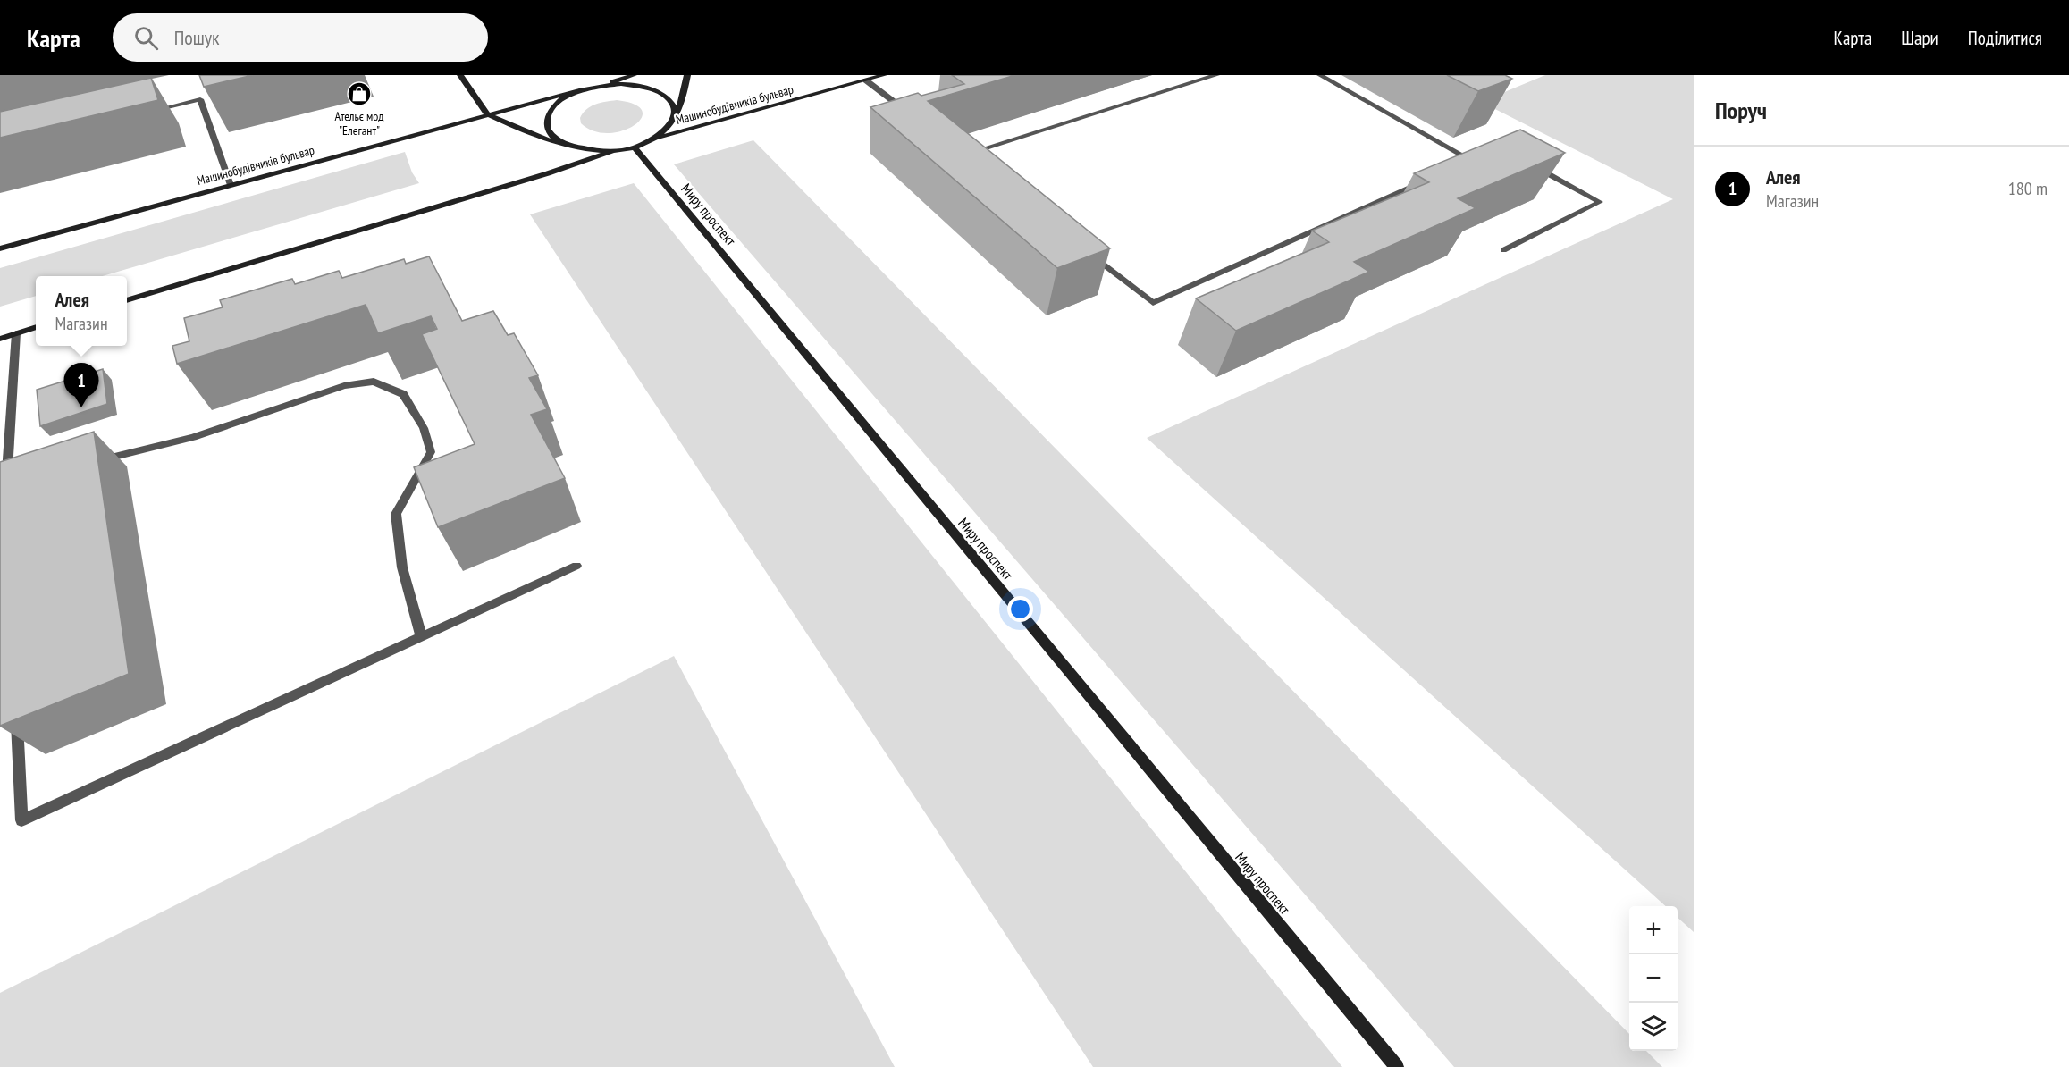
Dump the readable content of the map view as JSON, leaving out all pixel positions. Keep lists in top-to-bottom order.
{
  "streets": {
    "street": ["Машинобудівників бульвар", "Миру проспект"]
  },
  "places": {
    "shop": ["Ательє мод \"Елегант\""]
  },
  "page": {
    "header": "Карта",
    "search": "Пошук",
    "nav": ["Карта", "Шари", "Поділитися"],
    "heading": "Поруч",
    "list": [
      {
        "mark": "1",
        "name": "Алея",
        "note": "Магазин",
        "value": "180 m"
      }
    ],
    "popup": ["Алея", "Магазин"],
    "pins": "1",
    "map_buttons": ["+", "−"]
  }
}
